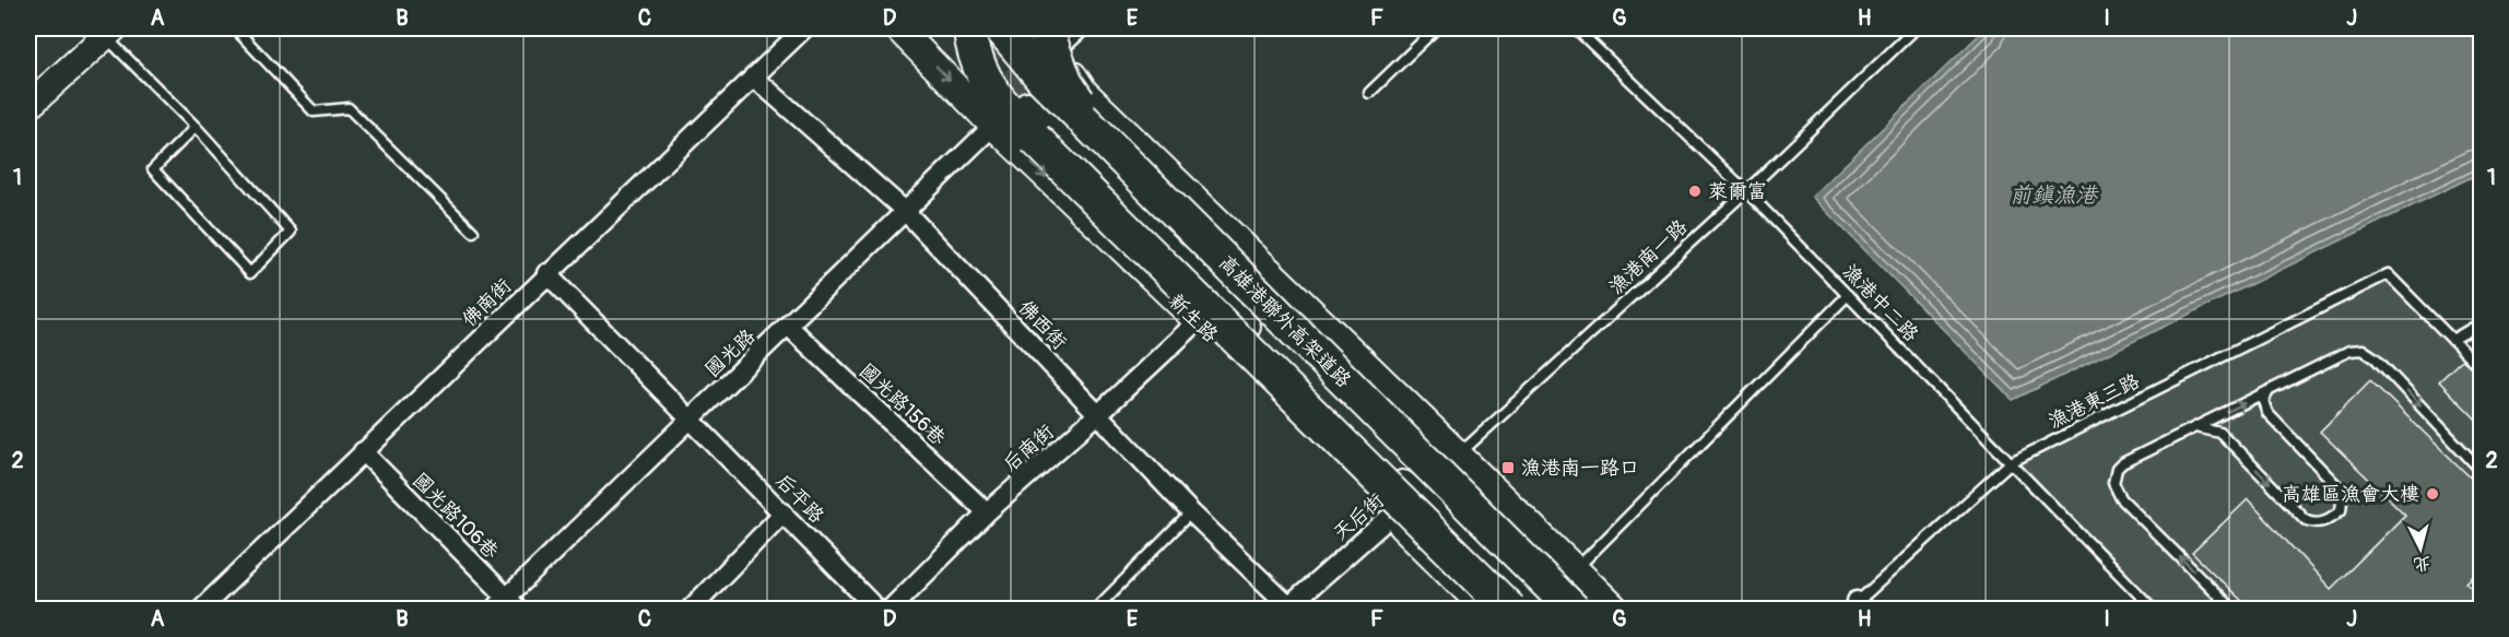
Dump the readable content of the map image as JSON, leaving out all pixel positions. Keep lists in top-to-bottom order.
{
  "streets": {
    "highway": ["高雄港聯外高架道路"],
    "street": [
      "佛南街",
      "新生路",
      "佛西街",
      "國光路",
      "國光路156巷",
      "后南街",
      "后平路",
      "國光路106巷",
      "天后街"
    ],
    "lane": ["漁港南一路", "漁港中二路", "漁港東三路"]
  },
  "crossings": [
    ["漁港南一路", "漁港中二路"],
    ["漁港南一路", "天后街"],
    ["佛南街", "佛西街"],
    ["佛南街", "后平路"],
    ["佛南街", "國光路106巷"],
    ["漁港中二路", "漁港東三路"],
    ["新生路", "國光路"],
    ["新生路", "后南街"],
    ["新生路", "天后街"],
    ["佛西街", "國光路"],
    ["佛西街", "后南街"],
    ["佛西街", "天后街"],
    ["國光路", "國光路156巷"],
    ["國光路", "后平路"],
    ["國光路", "國光路106巷"],
    ["國光路156巷", "后南街"]
  ],
  "water": ["前鎮漁港"],
  "places": {
    "other": ["萊爾富", "高雄區漁會大樓"],
    "transit": ["漁港南一路口"]
  },
  "north": "bottom",
  "grid": {
    "columns": [
      "A",
      "B",
      "C",
      "D",
      "E",
      "F",
      "G",
      "H",
      "I",
      "J"
    ],
    "rows": ["1", "2"]
  }
}
